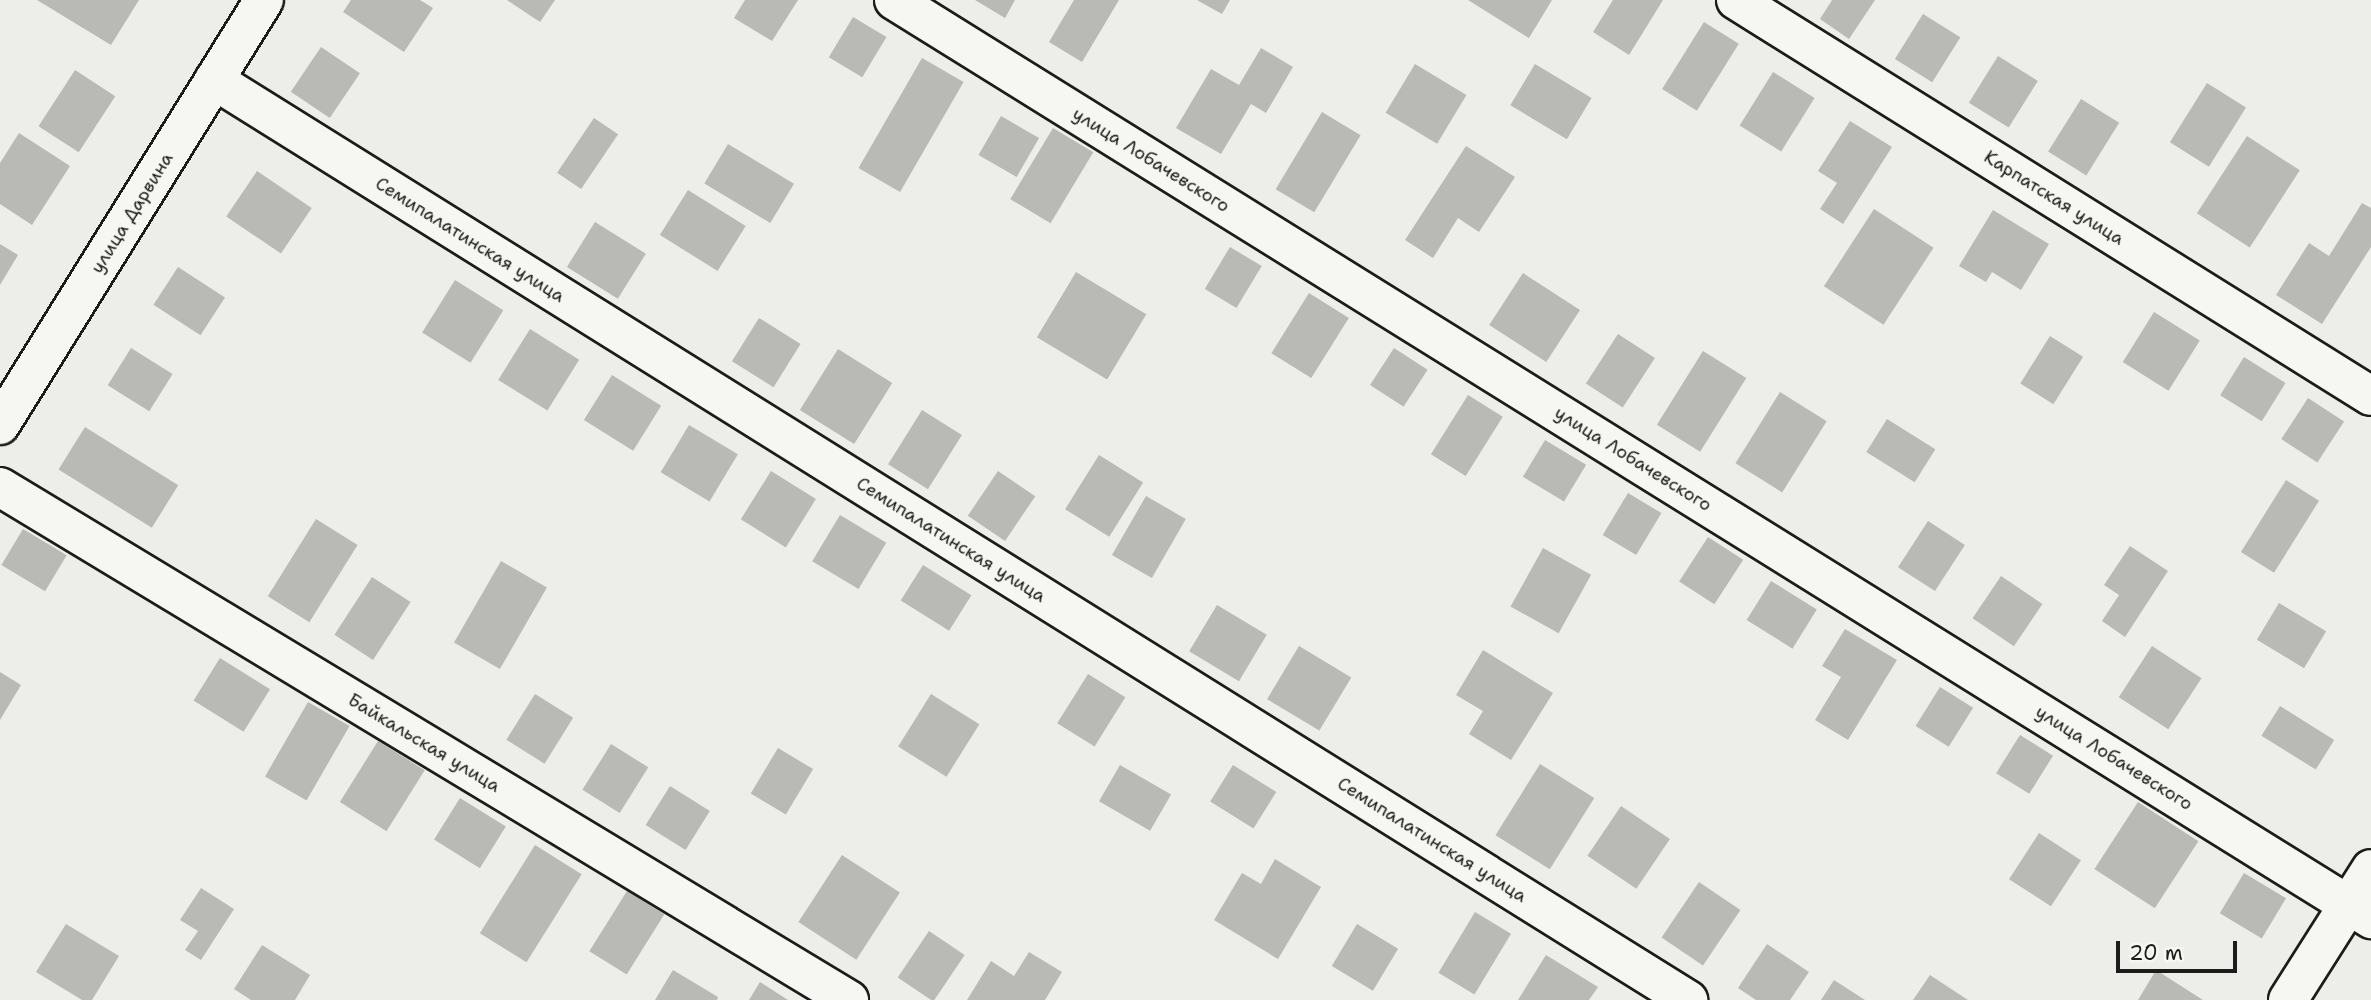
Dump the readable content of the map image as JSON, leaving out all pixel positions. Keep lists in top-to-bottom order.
{
  "streets": {
    "street": [
      "улица Лобачевского",
      "Карпатская улица",
      "улица Дарвина",
      "Семипалатинская улица",
      "Байкальская улица"
    ]
  },
  "crossings": [
    ["улица Дарвина", "Семипалатинская улица"]
  ],
  "scale_bar": "20 m"
}
